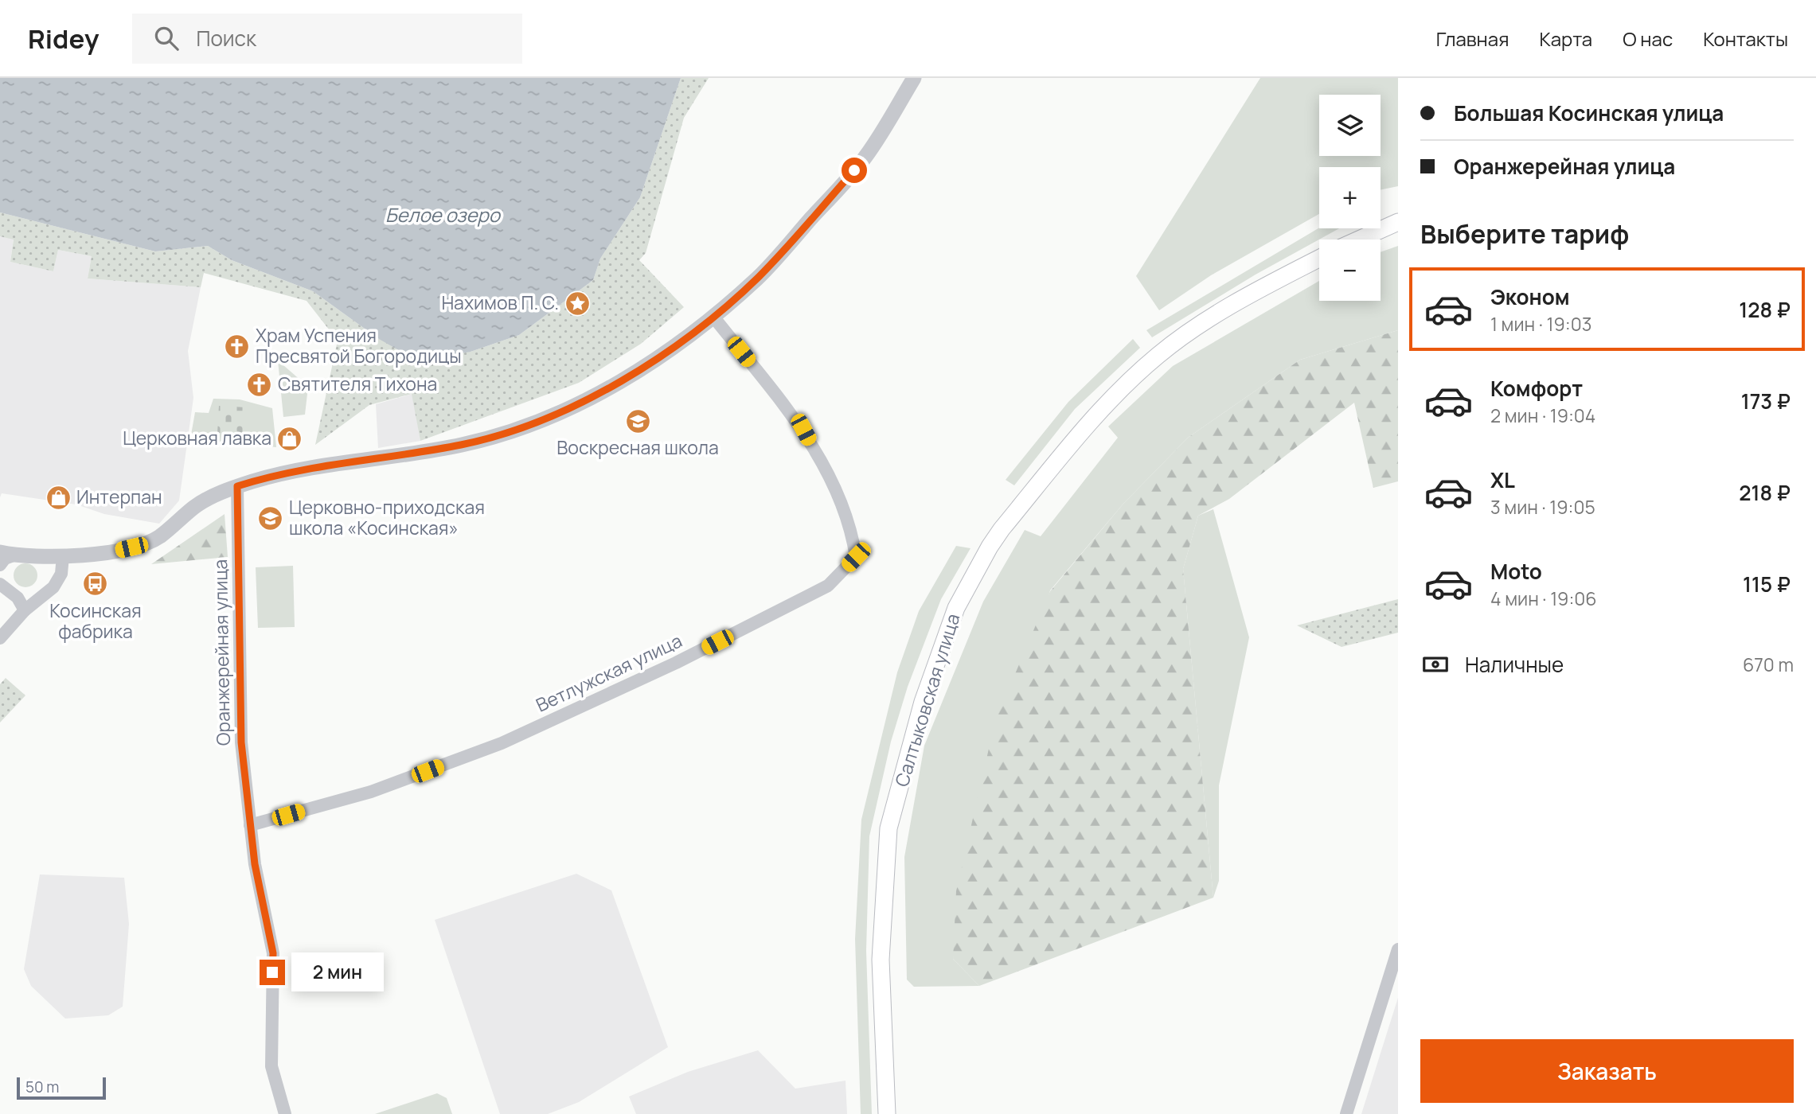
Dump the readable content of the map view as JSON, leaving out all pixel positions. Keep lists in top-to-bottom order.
{
  "streets": {
    "main road": ["Салтыковская улица"],
    "street": ["Оранжерейная улица", "Ветлужская улица"]
  },
  "crossings": [
    ["Оранжерейная улица", "Ветлужская улица"]
  ],
  "water": ["Белое озеро"],
  "places": {
    "place": ["Нахимов П. С."],
    "church": ["Храм Успения Пресвятой Богородицы", "Святителя Тихона"],
    "school or university": ["Воскресная школа", "Церковно-приходская школа «Косинская»"],
    "shop": ["Церковная лавка", "Интерпан"],
    "bus stop": ["Косинская фабрика"]
  },
  "scale_bar": "50 m",
  "page": {
    "header": "Ridey",
    "search": "Поиск",
    "nav": [
      "Главная",
      "Карта",
      "О нас",
      "Контакты"
    ],
    "banner": ["Большая Косинская улица", "Оранжерейная улица"],
    "map_buttons": ["+", "−"],
    "heading": "Выберите тариф",
    "list": [
      {
        "name": "Эконом",
        "note": "1 мин · 19:03",
        "value": "128 ₽"
      },
      {
        "name": "Комфорт",
        "note": "2 мин · 19:04",
        "value": "173 ₽"
      },
      {
        "name": "XL",
        "note": "3 мин · 19:05",
        "value": "218 ₽"
      },
      {
        "name": "Moto",
        "note": "4 мин · 19:06",
        "value": "115 ₽"
      }
    ],
    "pay": ["Наличные", "670 m"],
    "bubble": "2 мин",
    "buttons": "Заказать",
    "scale": "50 m"
  }
}
